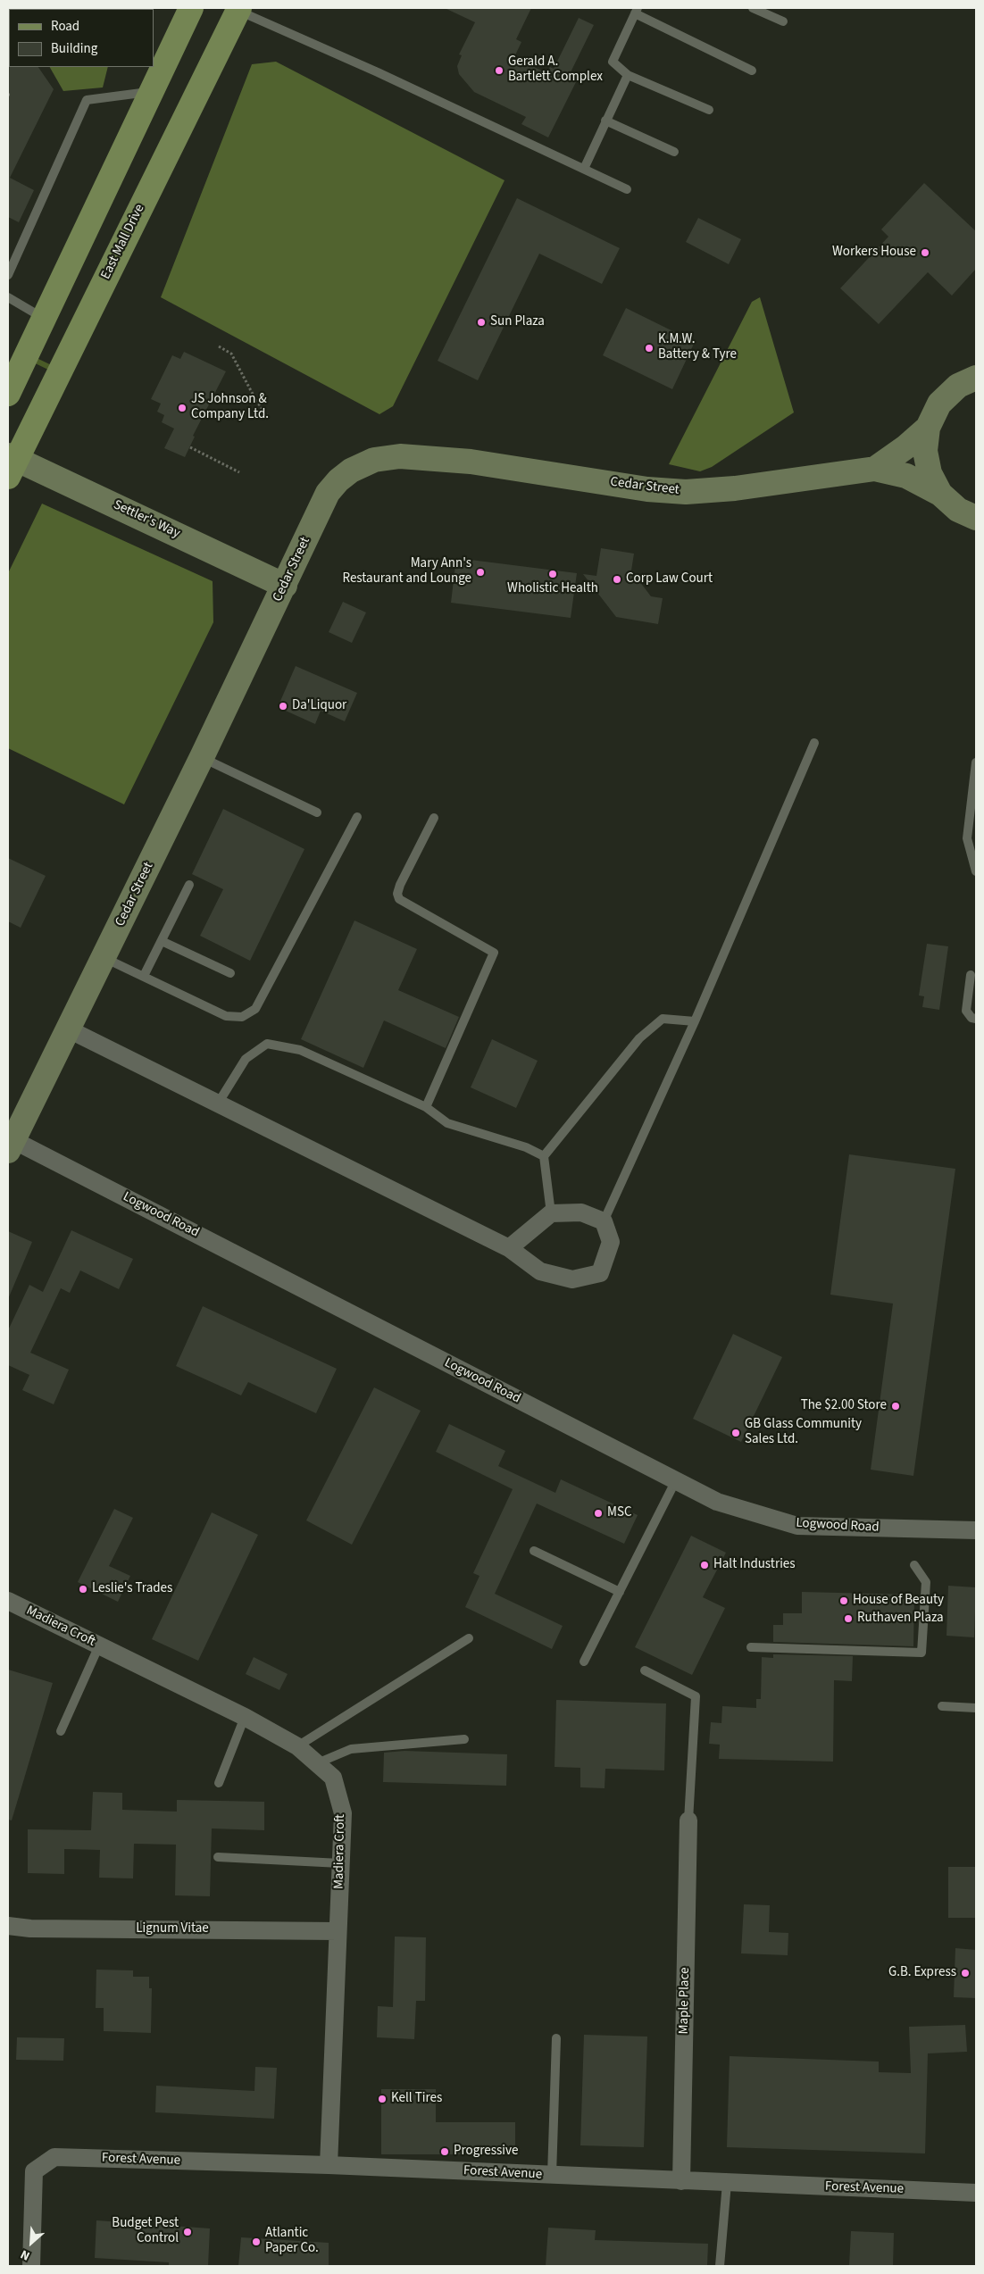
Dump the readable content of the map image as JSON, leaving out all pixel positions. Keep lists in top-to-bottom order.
{
  "streets": {
    "main road": ["East Mall Drive", "Cedar Street", "Settler's Way"],
    "street": [
      "Logwood Road",
      "Madiera Croft",
      "Lignum Vitae",
      "Maple Place",
      "Forest Avenue"
    ]
  },
  "crossings": [
    ["East Mall Drive", "Settler's Way"],
    ["Cedar Street", "Settler's Way"],
    ["Cedar Street", "Logwood Road"],
    ["Madiera Croft", "Lignum Vitae"],
    ["Madiera Croft", "Forest Avenue"],
    ["Maple Place", "Forest Avenue"]
  ],
  "places": [
    "Gerald A. Bartlett Complex",
    "Workers House",
    "Sun Plaza",
    "K.M.W. Battery & Tyre",
    "JS Johnson & Company Ltd.",
    "Mary Ann's Restaurant and Lounge",
    "Wholistic Health",
    "Corp Law Court",
    "Da'Liquor",
    "The $2.00 Store",
    "GB Glass Community Sales Ltd.",
    "MSC",
    "Halt Industries",
    "Leslie's Trades",
    "House of Beauty",
    "Ruthaven Plaza",
    "G.B. Express",
    "Kell Tires",
    "Progressive",
    "Budget Pest Control",
    "Atlantic Paper Co."
  ],
  "legend": ["Road", "Building"],
  "north": "bottom left"
}
